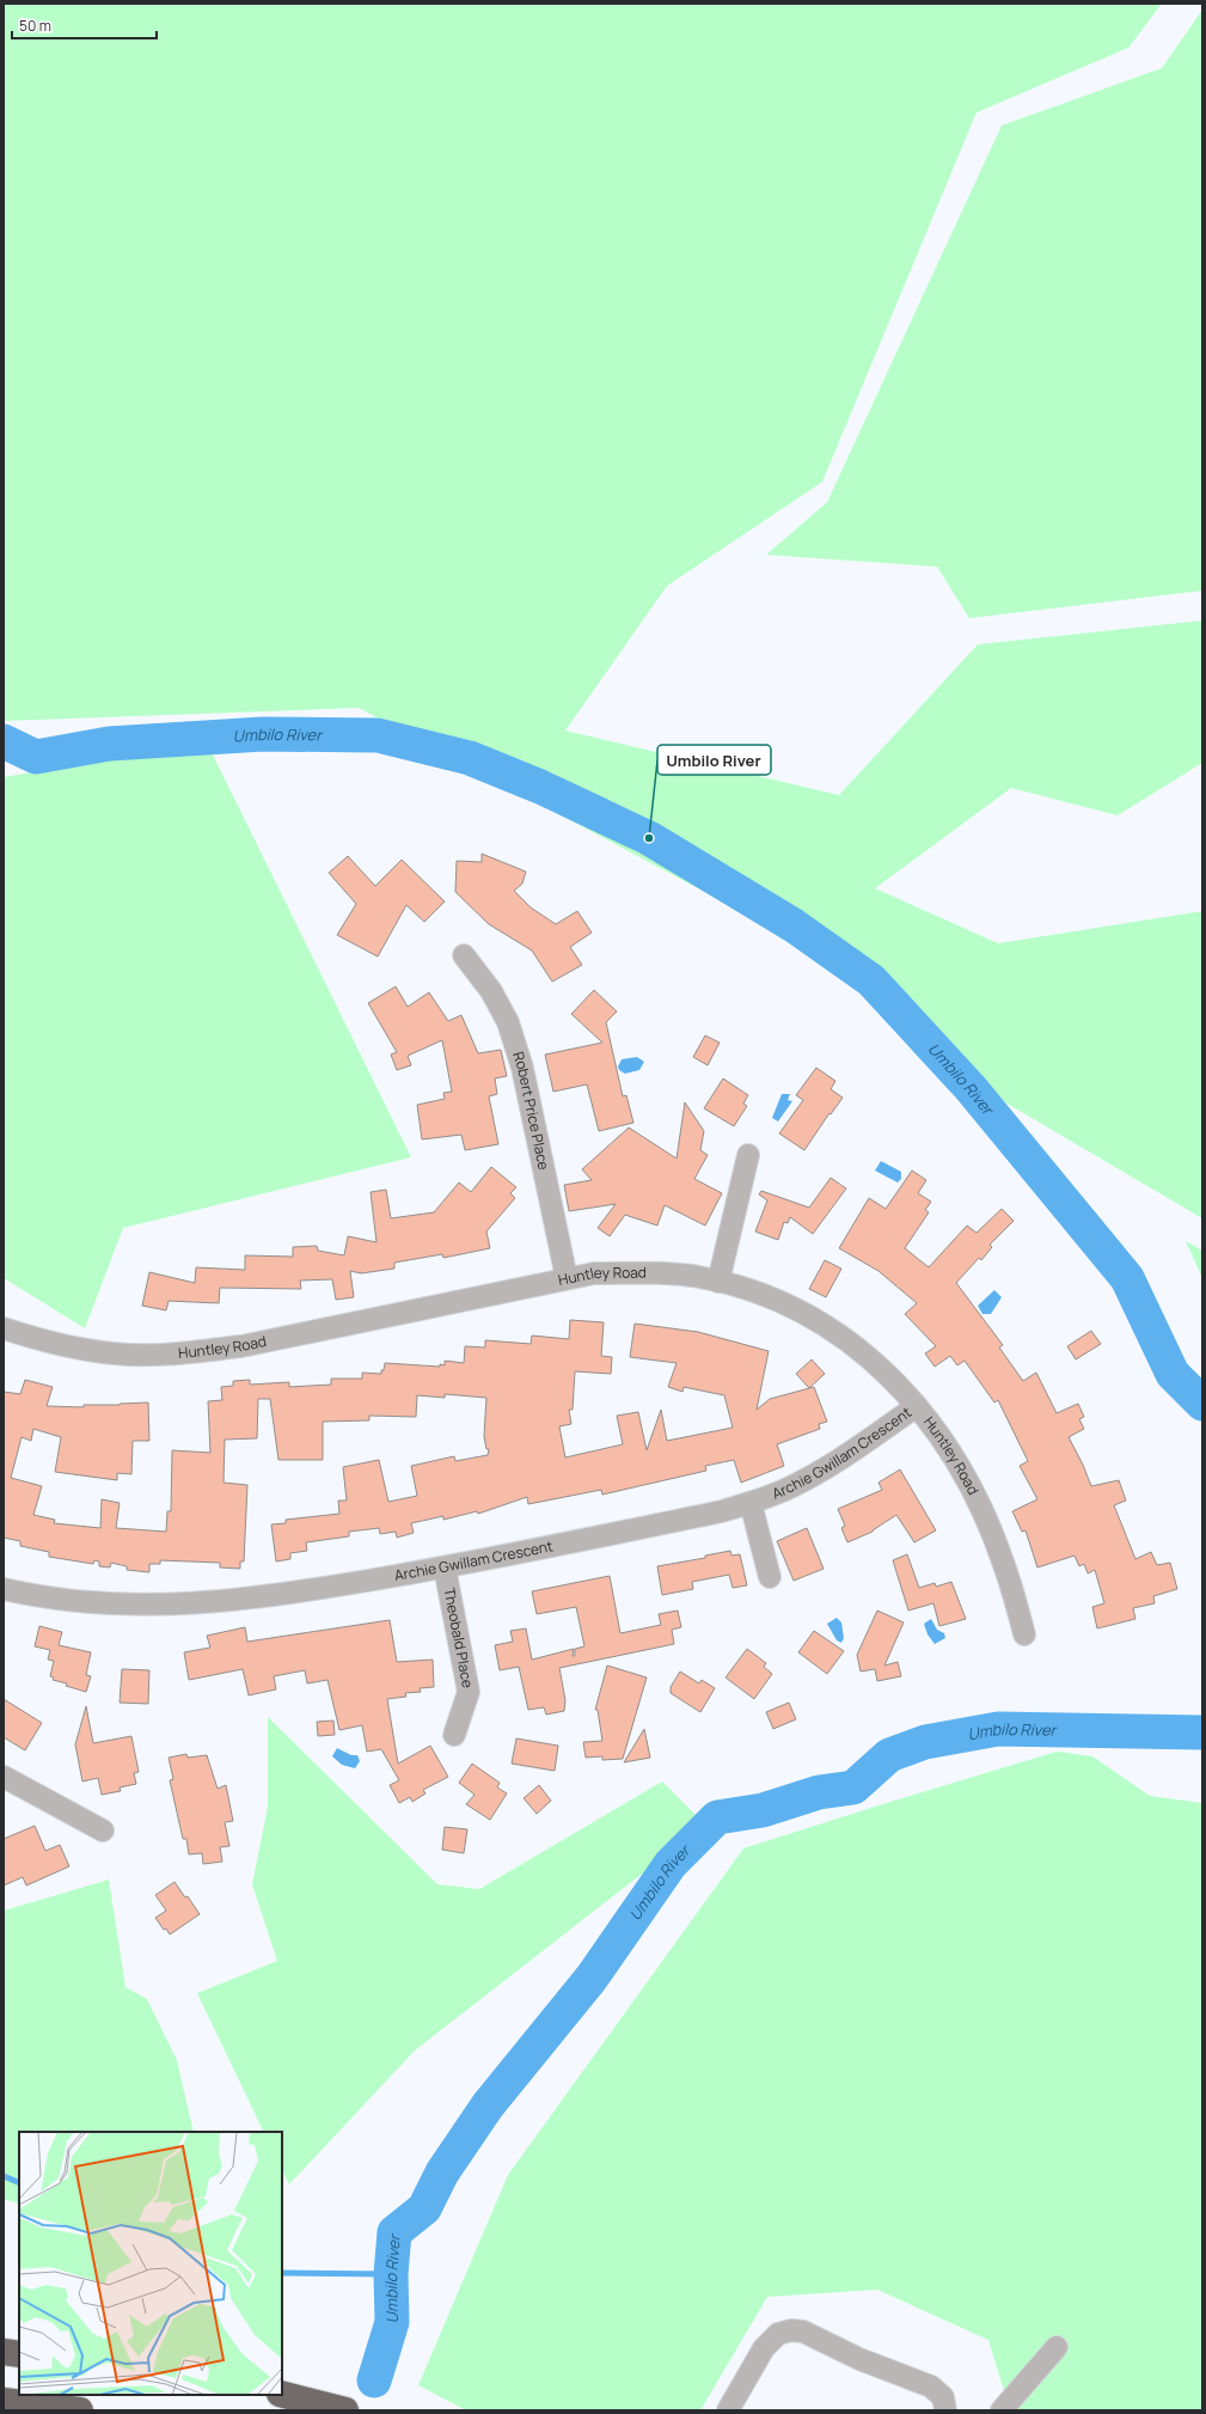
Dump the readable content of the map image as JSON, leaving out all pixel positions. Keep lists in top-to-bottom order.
{
  "streets": {
    "street": [
      "Robert Price Place",
      "Huntley Road",
      "Archie Gwillam Crescent",
      "Theobald Place"
    ]
  },
  "crossings": [
    ["Robert Price Place", "Huntley Road"],
    ["Huntley Road", "Archie Gwillam Crescent"],
    ["Archie Gwillam Crescent", "Theobald Place"]
  ],
  "water": ["Umbilo River"],
  "places": ["Umbilo River"],
  "scale_bar": "50 m"
}
